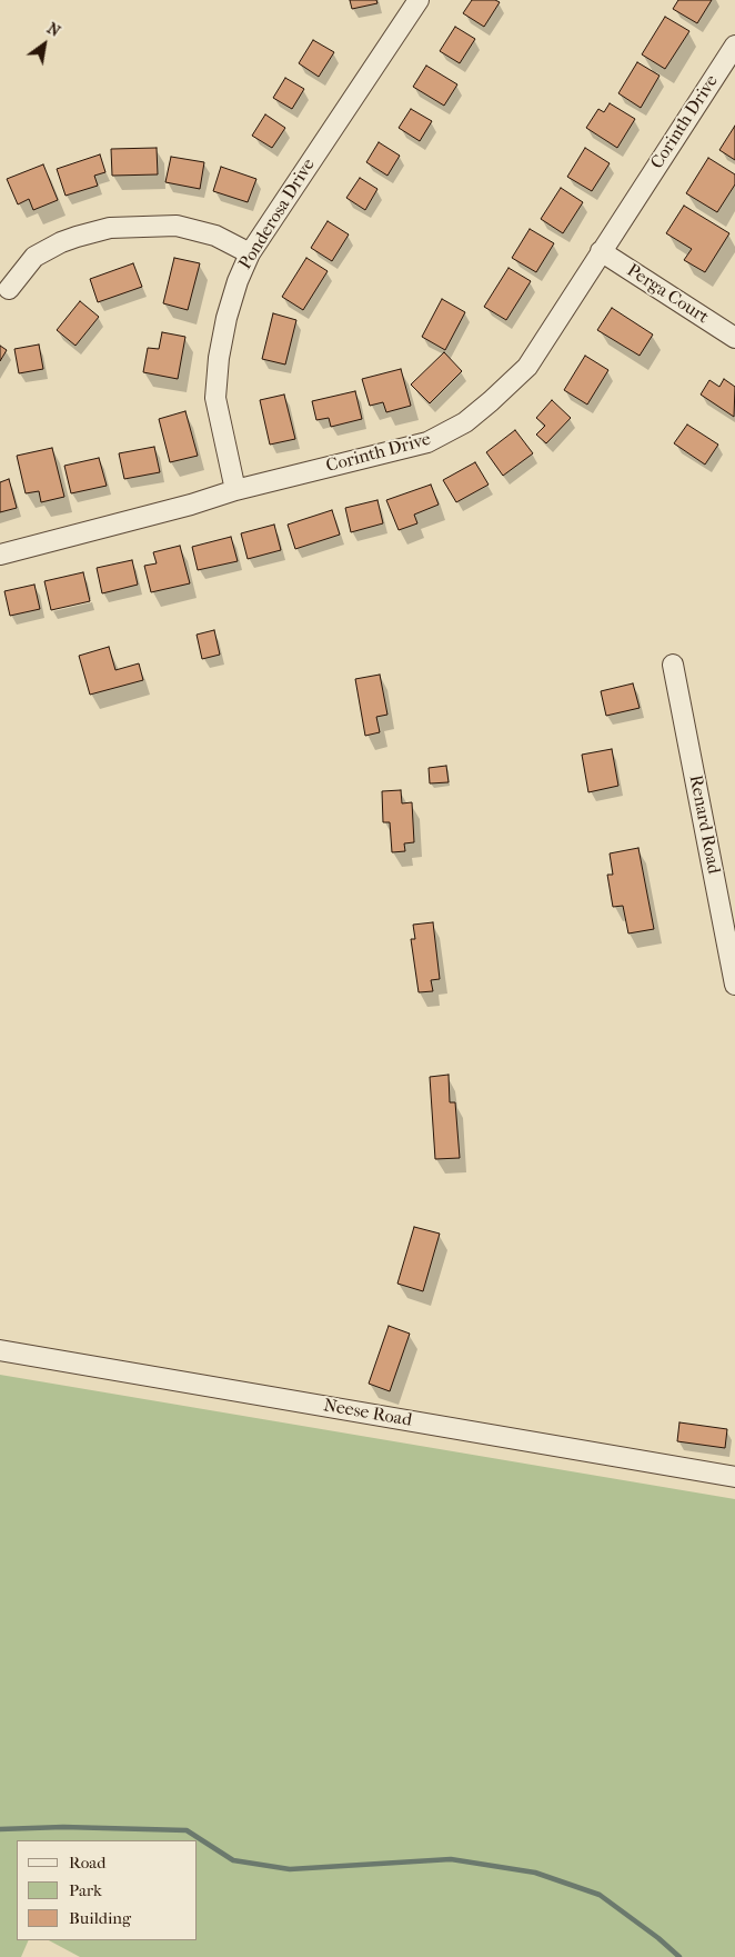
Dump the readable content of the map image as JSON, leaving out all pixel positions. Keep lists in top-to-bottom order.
{
  "streets": {
    "street": [
      "Corinth Drive",
      "Ponderosa Drive",
      "Perga Court",
      "Renard Road",
      "Neese Road"
    ]
  },
  "crossings": [
    ["Corinth Drive", "Ponderosa Drive"],
    ["Corinth Drive", "Perga Court"]
  ],
  "legend": ["Road", "Park", "Building"],
  "north": "top right"
}
